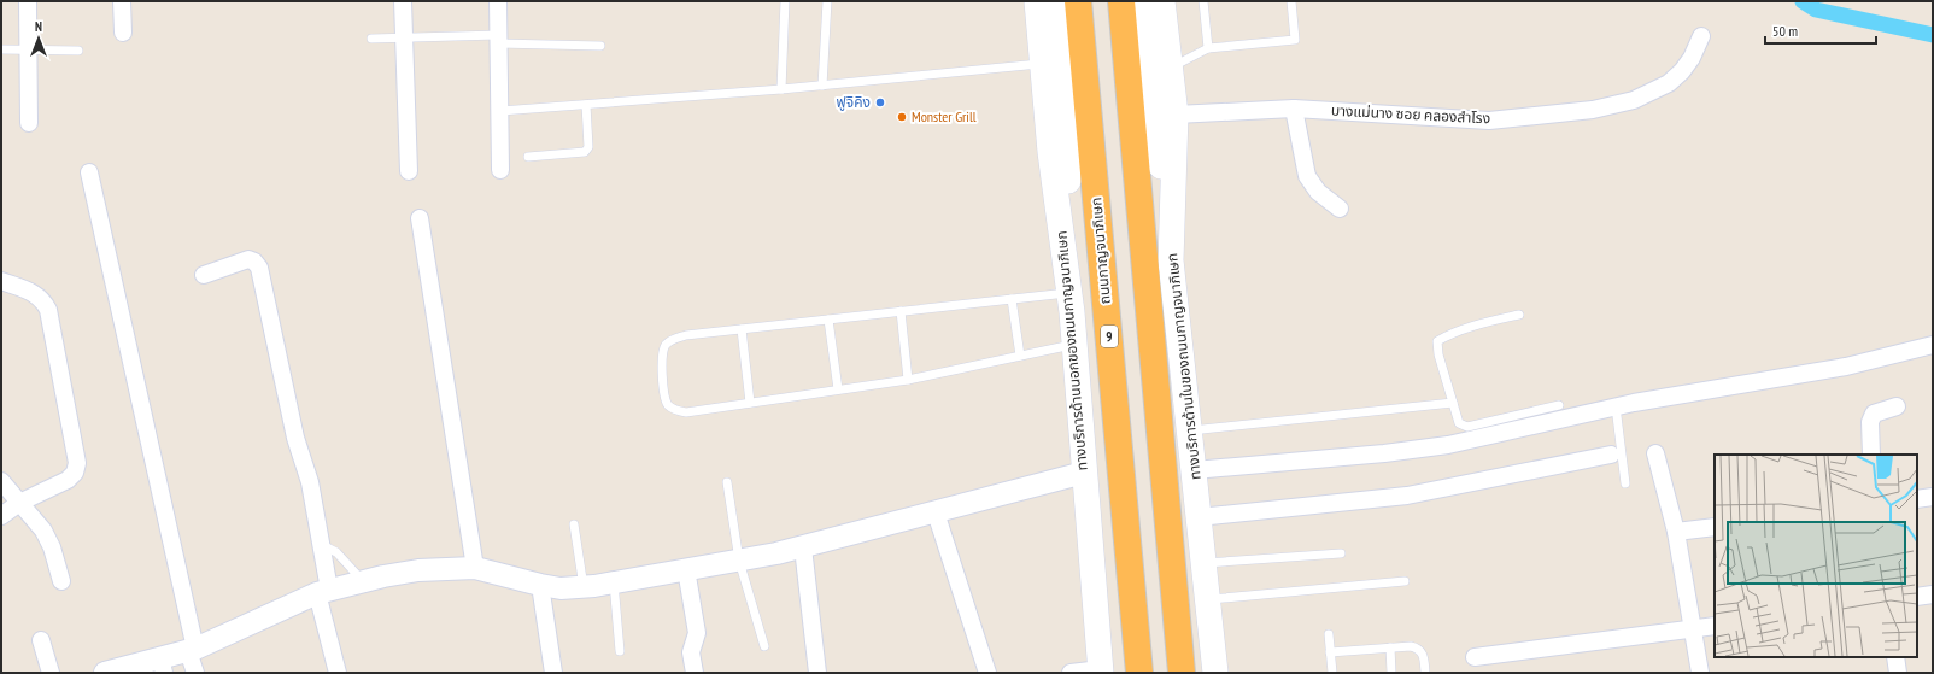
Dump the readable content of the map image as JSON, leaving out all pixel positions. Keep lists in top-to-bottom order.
{
  "streets": {
    "highway": ["ถนนกาญจนาภิเษก", "9"],
    "main road": ["ทางบริการด้านนอกของถนนกาญจนาภิเษก", "ทางบริการด้านในของถนนกาญจนาภิเษก"],
    "street": ["บางแม่นาง ซอย คลองสำโรง"]
  },
  "crossings": [
    ["บางแม่นาง ซอย คลองสำโรง", "ทางบริการด้านในของถนนกาญจนาภิเษก"]
  ],
  "places": ["ฟูจิคิง", "Monster Grill"],
  "scale_bar": "50 m",
  "north": "top"
}
